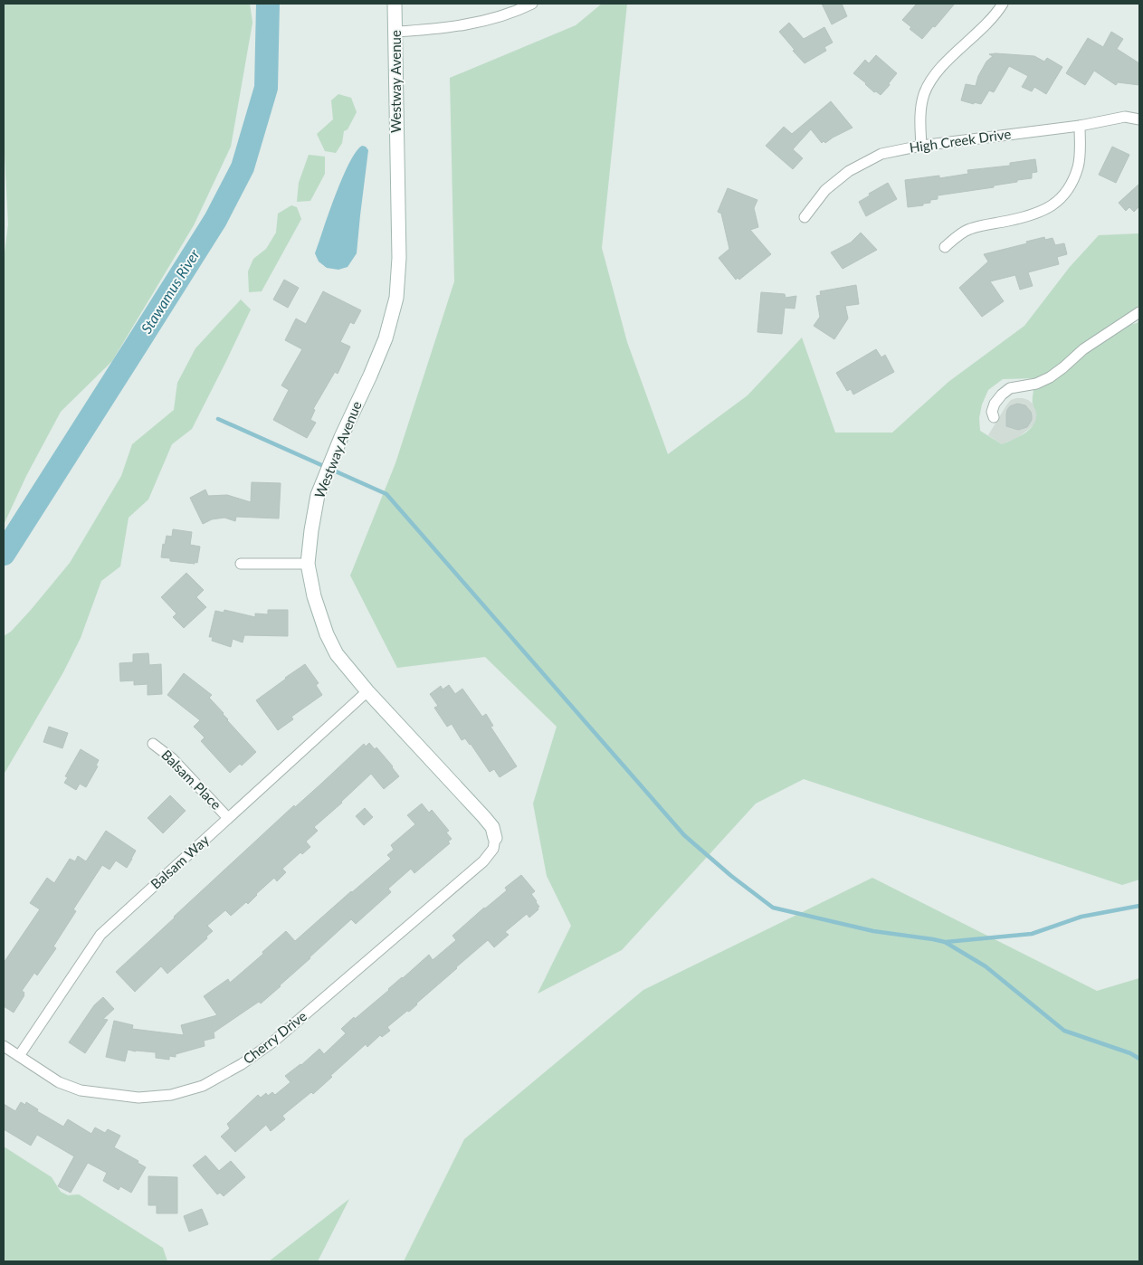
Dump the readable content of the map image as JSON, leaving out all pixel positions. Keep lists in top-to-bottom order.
{
  "streets": {
    "street": [
      "Westway Avenue",
      "High Creek Drive",
      "Balsam Place",
      "Balsam Way",
      "Cherry Drive"
    ]
  },
  "crossings": [
    ["Westway Avenue", "Balsam Way"],
    ["Westway Avenue", "Cherry Drive"],
    ["Balsam Place", "Balsam Way"],
    ["Balsam Way", "Cherry Drive"]
  ],
  "water": ["Stawamus River"]
}
